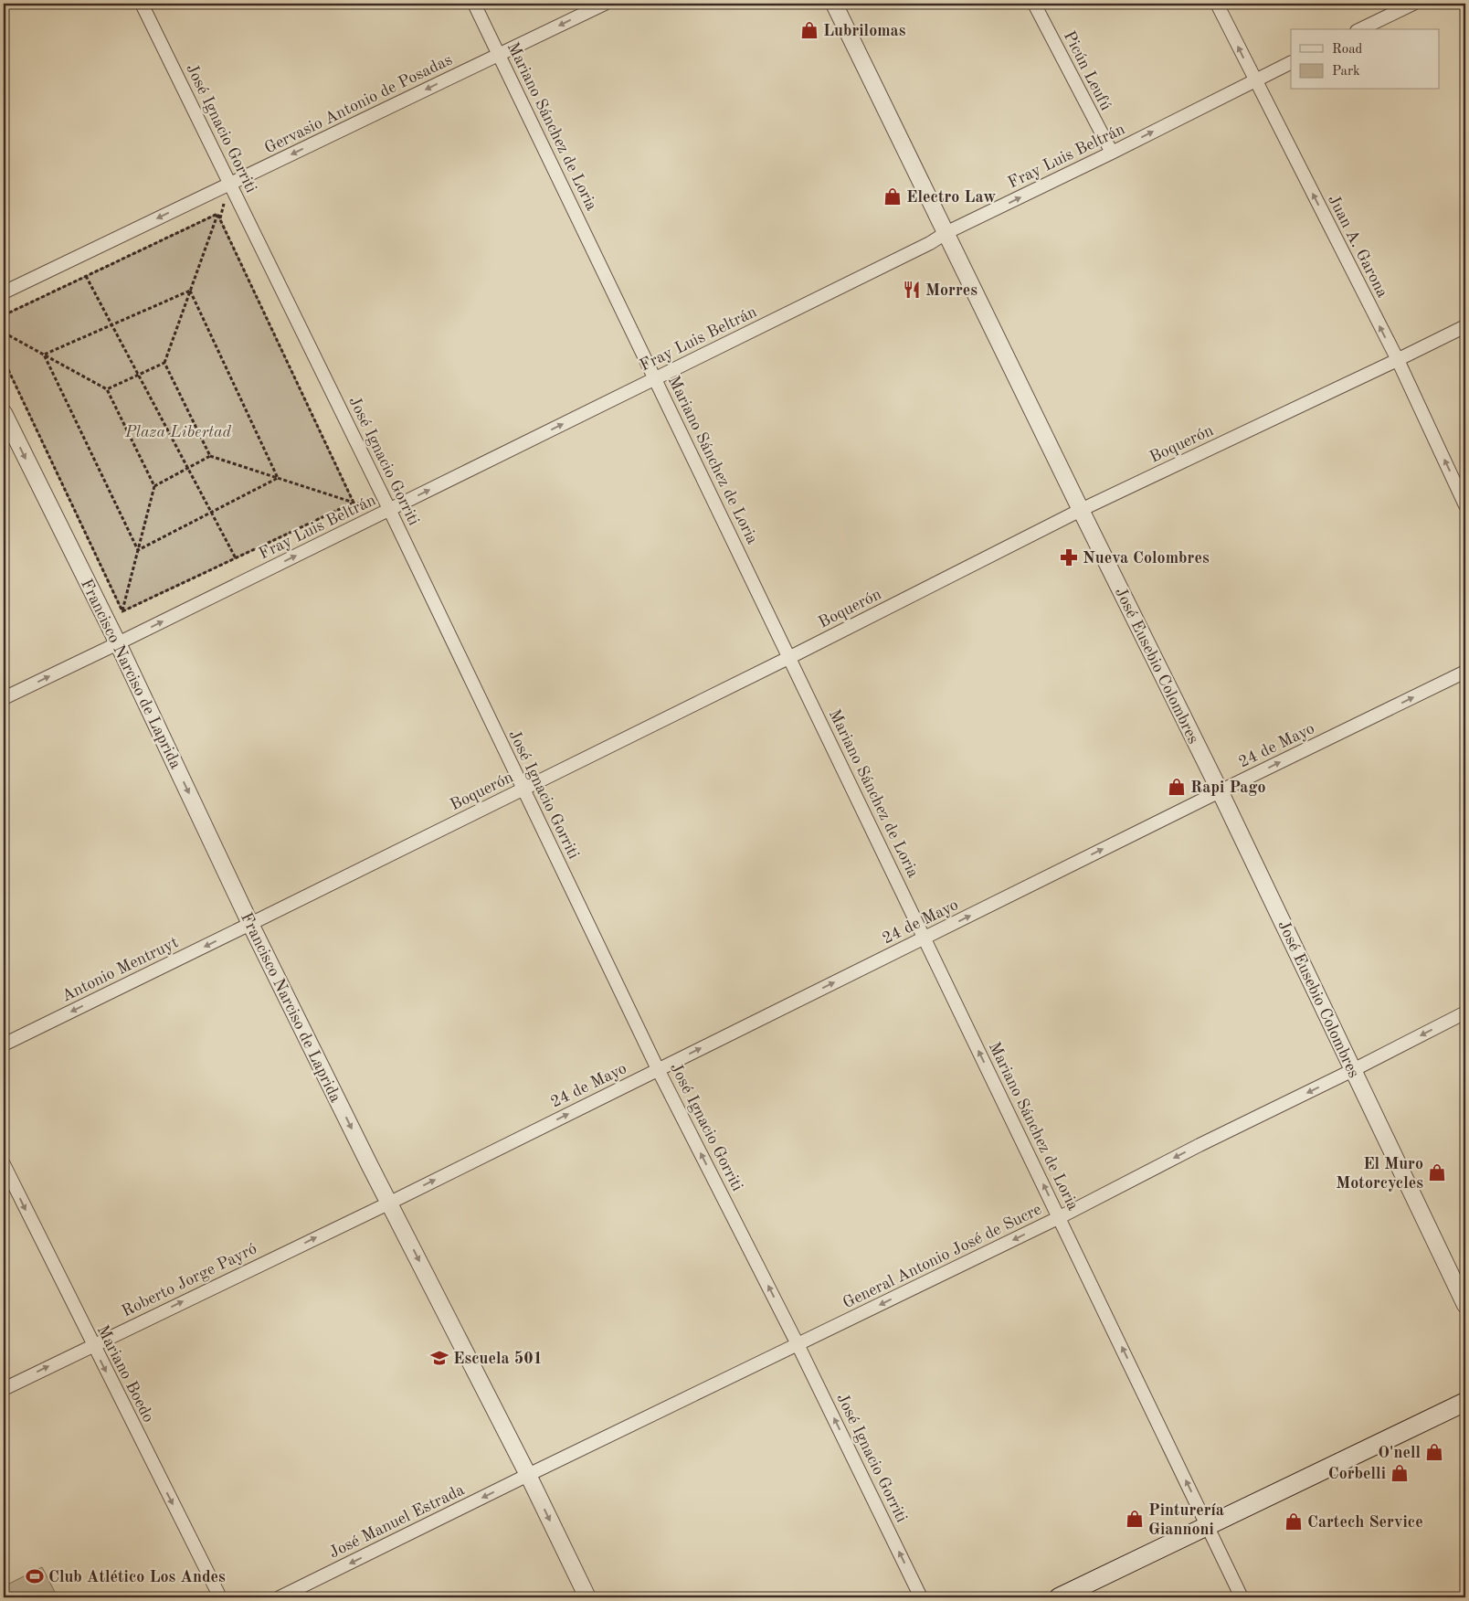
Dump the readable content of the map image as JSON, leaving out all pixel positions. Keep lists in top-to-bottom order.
{
  "streets": {
    "street": [
      "Picún Leufú",
      "Gervasio Antonio de Posadas",
      "Mariano Sánchez de Loria",
      "José Ignacio Gorriti",
      "Fray Luis Beltrán",
      "Juan A. Garona",
      "Boquerón",
      "José Eusebio Colombres",
      "Francisco Narciso de Laprida",
      "24 de Mayo",
      "Antonio Mentruyt",
      "General Antonio José de Sucre",
      "Roberto Jorge Payró",
      "Mariano Boedo",
      "José Manuel Estrada"
    ]
  },
  "crossings": [
    ["Picún Leufú", "Fray Luis Beltrán"],
    ["Gervasio Antonio de Posadas", "Mariano Sánchez de Loria"],
    ["Gervasio Antonio de Posadas", "José Ignacio Gorriti"],
    ["Mariano Sánchez de Loria", "Fray Luis Beltrán"],
    ["Mariano Sánchez de Loria", "Boquerón"],
    ["Mariano Sánchez de Loria", "24 de Mayo"],
    ["Mariano Sánchez de Loria", "General Antonio José de Sucre"],
    ["José Ignacio Gorriti", "Fray Luis Beltrán"],
    ["José Ignacio Gorriti", "Boquerón"],
    ["José Ignacio Gorriti", "24 de Mayo"],
    ["José Ignacio Gorriti", "General Antonio José de Sucre"],
    ["Fray Luis Beltrán", "Juan A. Garona"],
    ["Fray Luis Beltrán", "José Eusebio Colombres"],
    ["Fray Luis Beltrán", "Francisco Narciso de Laprida"],
    ["Juan A. Garona", "Boquerón"],
    ["Boquerón", "José Eusebio Colombres"],
    ["Boquerón", "Francisco Narciso de Laprida"],
    ["Boquerón", "Antonio Mentruyt"],
    ["José Eusebio Colombres", "24 de Mayo"],
    ["José Eusebio Colombres", "General Antonio José de Sucre"],
    ["Francisco Narciso de Laprida", "24 de Mayo"],
    ["Francisco Narciso de Laprida", "Antonio Mentruyt"],
    ["Francisco Narciso de Laprida", "General Antonio José de Sucre"],
    ["Francisco Narciso de Laprida", "Roberto Jorge Payró"],
    ["Francisco Narciso de Laprida", "José Manuel Estrada"],
    ["24 de Mayo", "Roberto Jorge Payró"],
    ["General Antonio José de Sucre", "José Manuel Estrada"],
    ["Roberto Jorge Payró", "Mariano Boedo"]
  ],
  "one_way": [
    "Gervasio Antonio de Posadas",
    "Mariano Sánchez de Loria",
    "Fray Luis Beltrán",
    "Juan A. Garona",
    "Francisco Narciso de Laprida",
    "24 de Mayo",
    "Antonio Mentruyt",
    "General Antonio José de Sucre",
    "Roberto Jorge Payró",
    "Mariano Boedo",
    "José Manuel Estrada"
  ],
  "parks": ["Plaza Libertad"],
  "places": {
    "shop": [
      "Lubrilomas",
      "Electro Law",
      "Rapi Pago",
      "El Muro Motorcycles",
      "O'nell",
      "Corbelli",
      "Pinturería Giannoni",
      "Cartech Service"
    ],
    "restaurant": ["Morres"],
    "pharmacy": ["Nueva Colombres"],
    "school or university": ["Escuela 501"],
    "sports": ["Club Atlético Los Andes"]
  },
  "legend": ["Road", "Park"]
}
